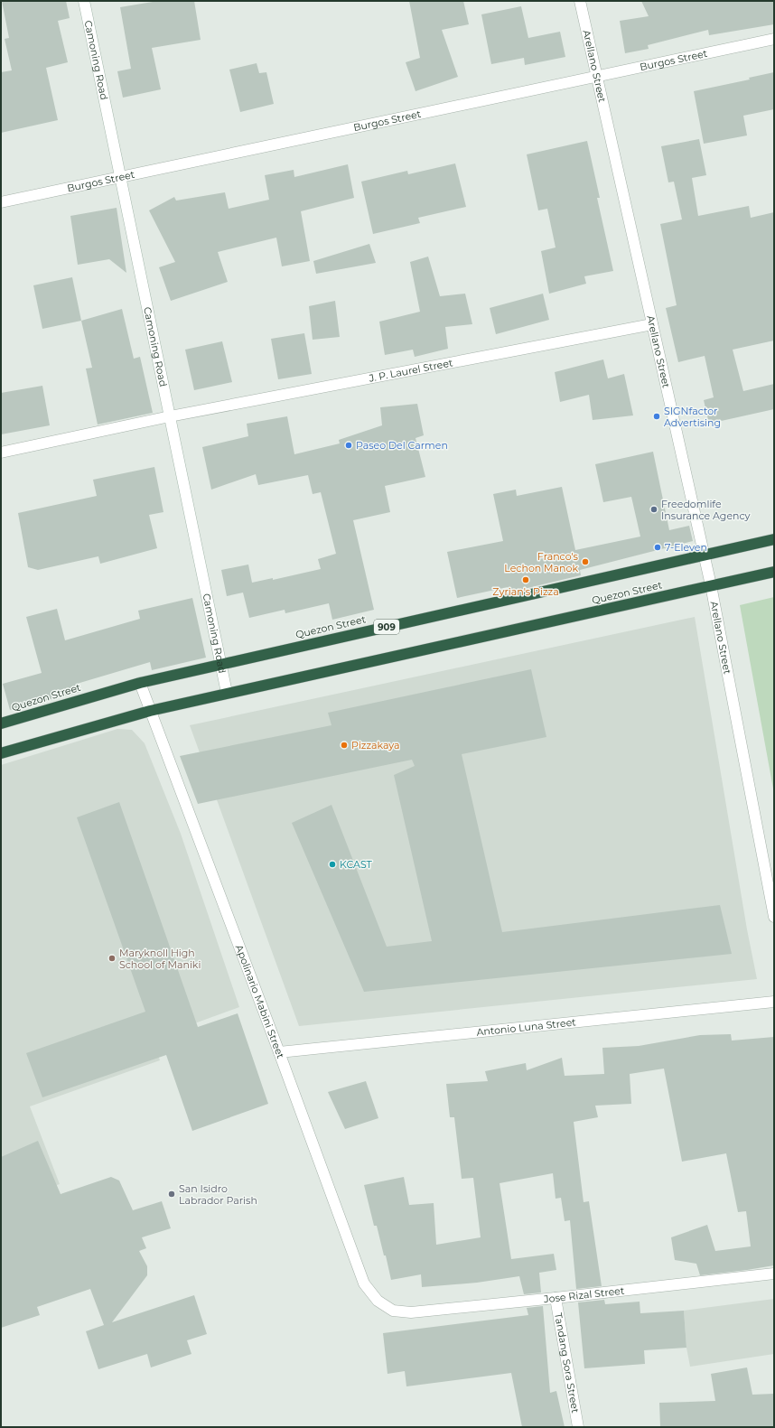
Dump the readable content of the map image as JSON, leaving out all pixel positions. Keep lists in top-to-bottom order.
{
  "streets": {
    "highway": ["Quezon Street", "909"],
    "street": [
      "Burgos Street",
      "Camoning Road",
      "Arellano Street",
      "J. P. Laurel Street",
      "Apolinario Mabini Street",
      "Antonio Luna Street",
      "Jose Rizal Street",
      "Tandang Sora Street"
    ]
  },
  "crossings": [
    ["Burgos Street", "Camoning Road"],
    ["Burgos Street", "Arellano Street"],
    ["Camoning Road", "J. P. Laurel Street"],
    ["Camoning Road", "Quezon Street"],
    ["Arellano Street", "J. P. Laurel Street"],
    ["Arellano Street", "Quezon Street"],
    ["Quezon Street", "Apolinario Mabini Street"],
    ["Apolinario Mabini Street", "Antonio Luna Street"],
    ["Apolinario Mabini Street", "Jose Rizal Street"],
    ["Jose Rizal Street", "Tandang Sora Street"]
  ],
  "places": [
    "SIGNfactor Advertising",
    "Paseo Del Carmen",
    "Freedomlife Insurance Agency",
    "7-Eleven",
    "Franco's Lechon Manok",
    "Zyrian's Pizza",
    "Pizzakaya",
    "KCAST",
    "Maryknoll High School of Maniki",
    "San Isidro Labrador Parish"
  ]
}
